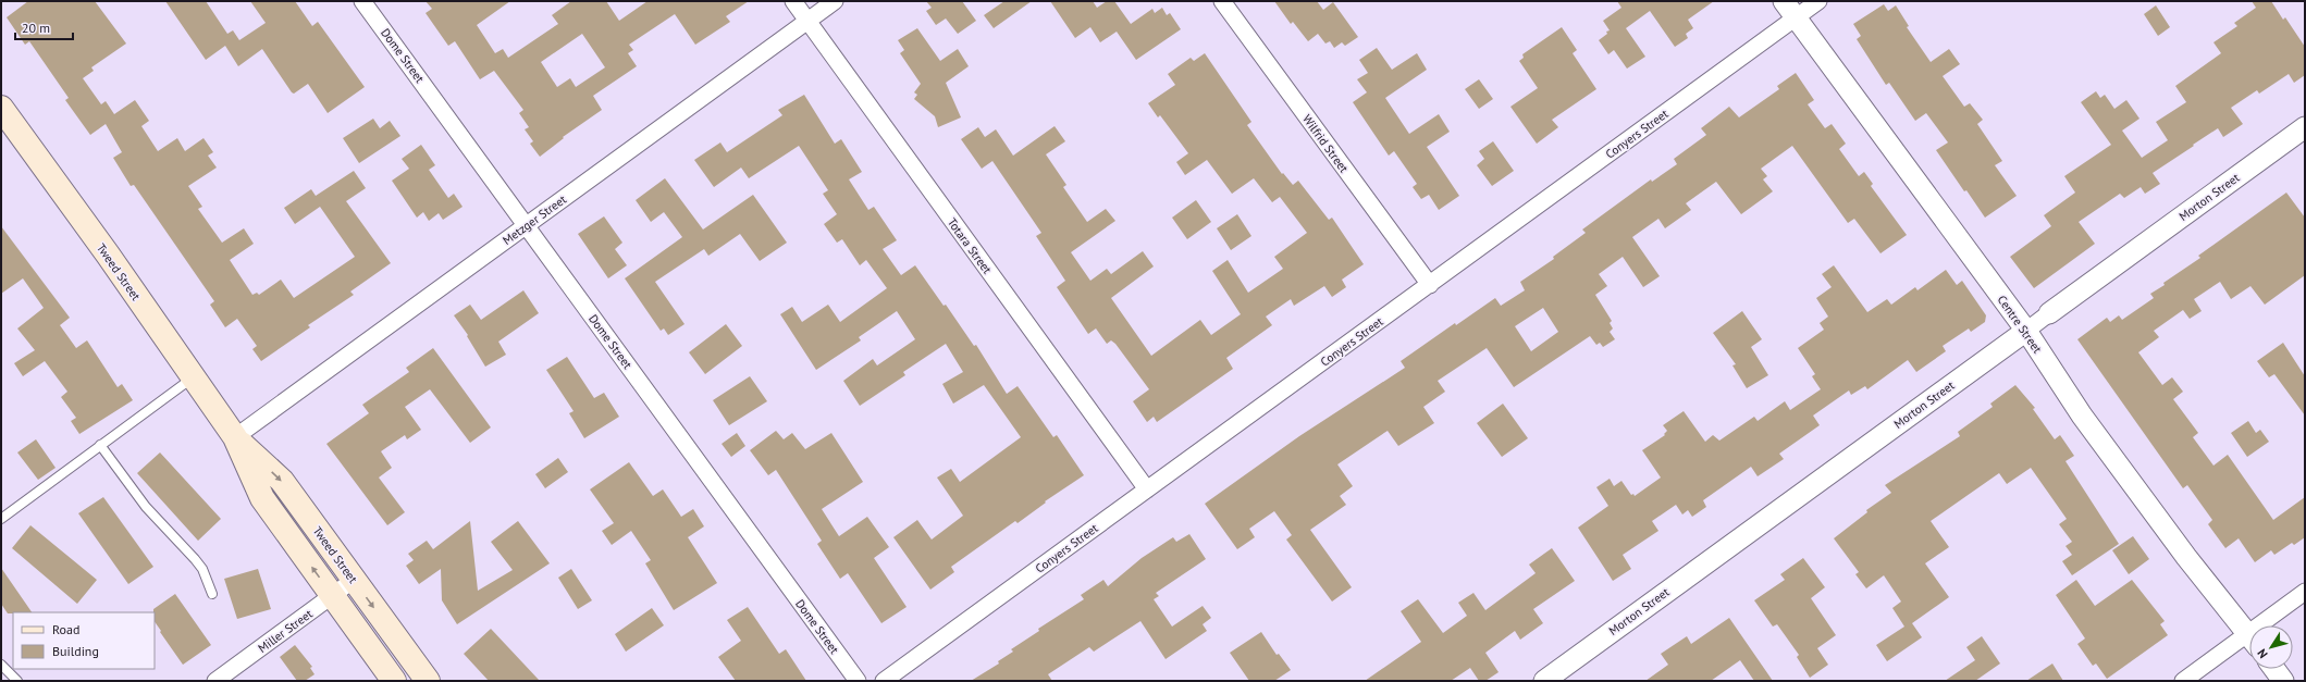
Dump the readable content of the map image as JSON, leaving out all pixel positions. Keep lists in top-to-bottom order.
{
  "streets": {
    "main road": ["Tweed Street"],
    "street": [
      "Dome Street",
      "Conyers Street",
      "Wilfrid Street",
      "Morton Street",
      "Metzger Street",
      "Totara Street",
      "Centre Street",
      "Miller Street"
    ]
  },
  "crossings": [
    ["Dome Street", "Metzger Street"],
    ["Conyers Street", "Wilfrid Street"],
    ["Conyers Street", "Totara Street"],
    ["Conyers Street", "Centre Street"],
    ["Morton Street", "Centre Street"],
    ["Metzger Street", "Totara Street"],
    ["Metzger Street", "Tweed Street"],
    ["Tweed Street", "Miller Street"]
  ],
  "legend": ["Road", "Building"],
  "scale_bar": "20 m",
  "north": "bottom left"
}
